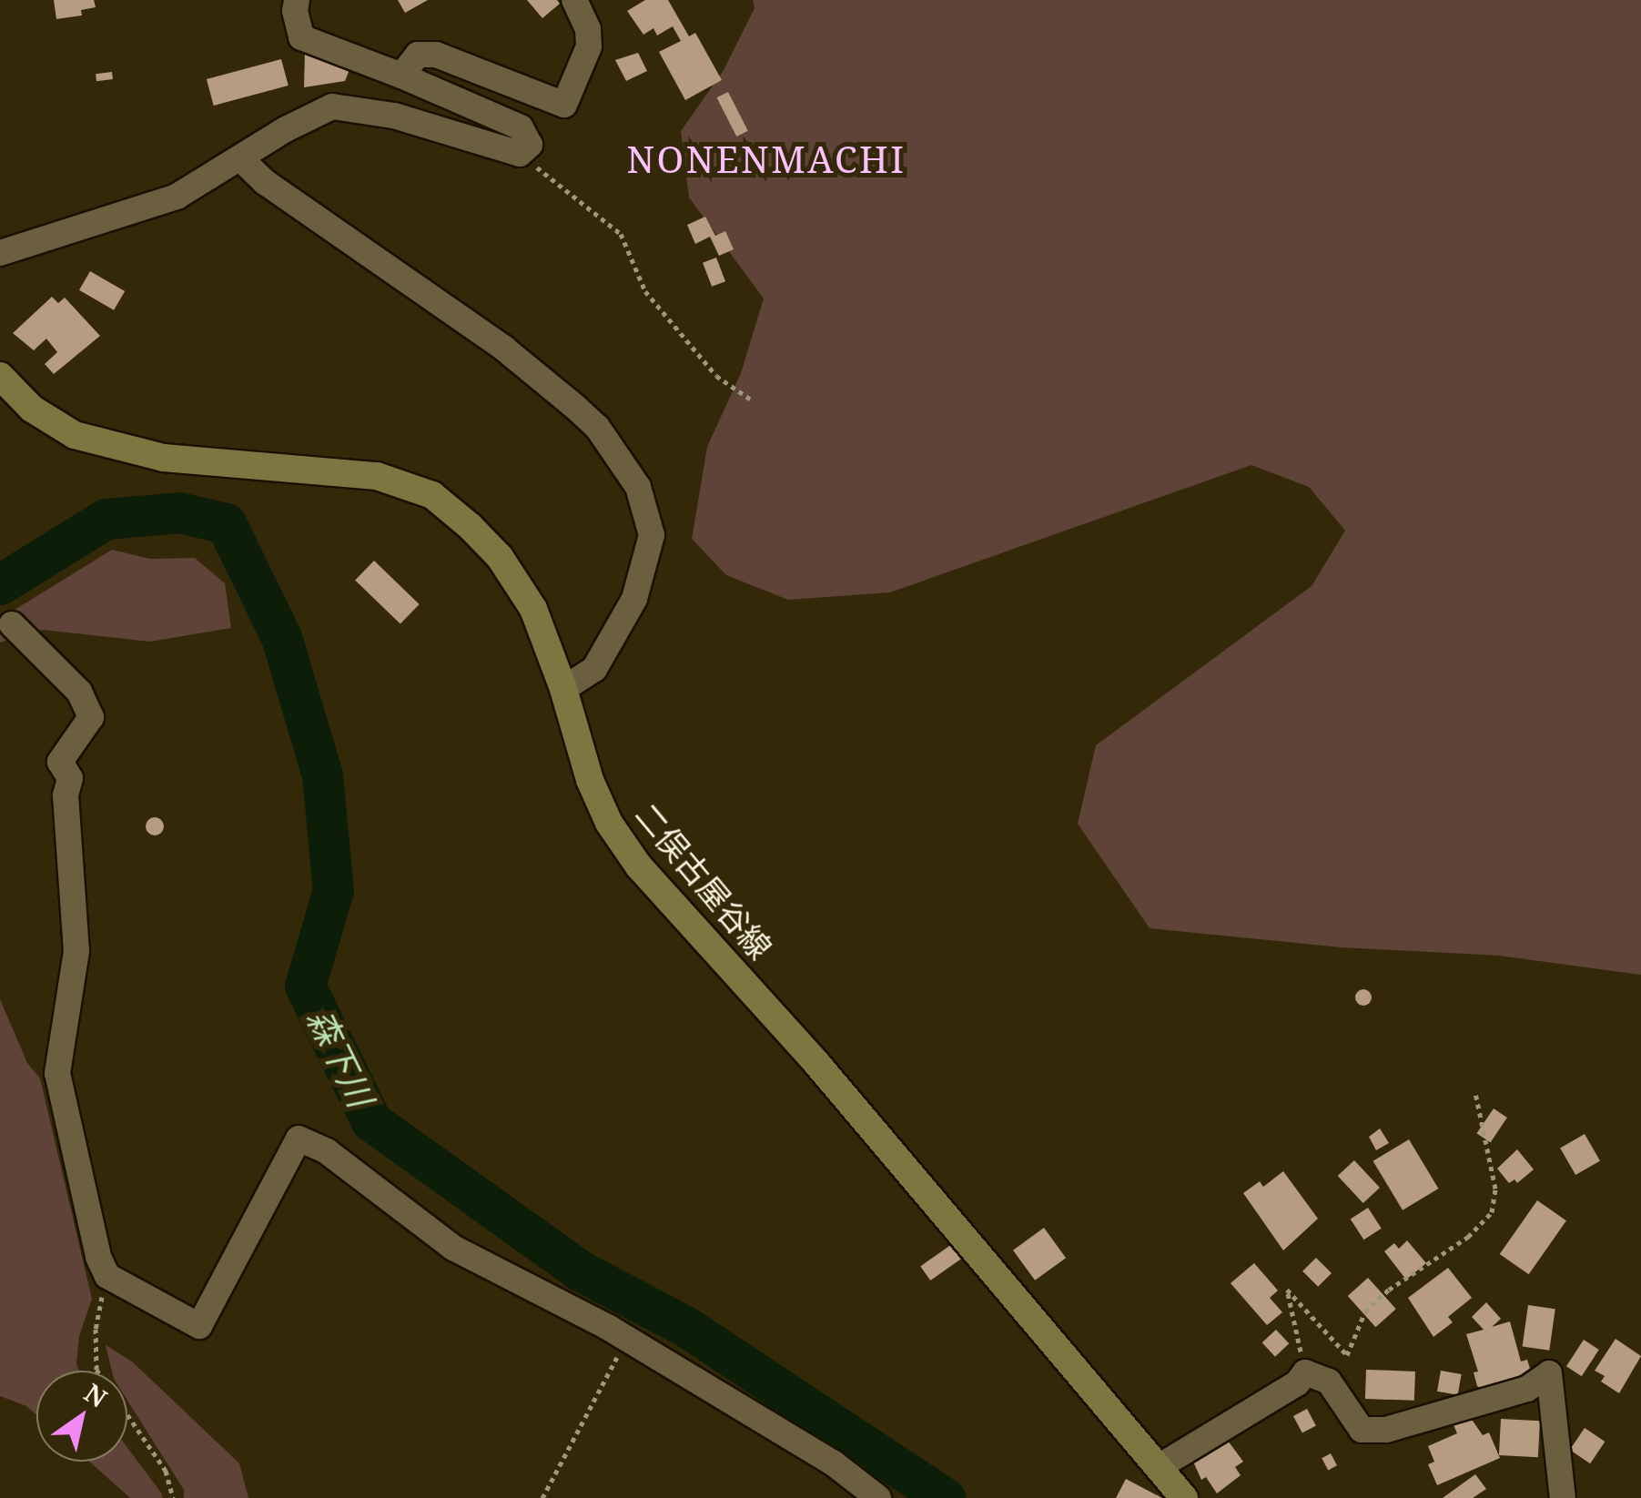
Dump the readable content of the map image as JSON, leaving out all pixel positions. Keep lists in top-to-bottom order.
{
  "streets": {
    "main road": ["二俣古屋谷線"]
  },
  "districts": ["NONENMACHI"],
  "water": ["森下川"],
  "north": "top right"
}
